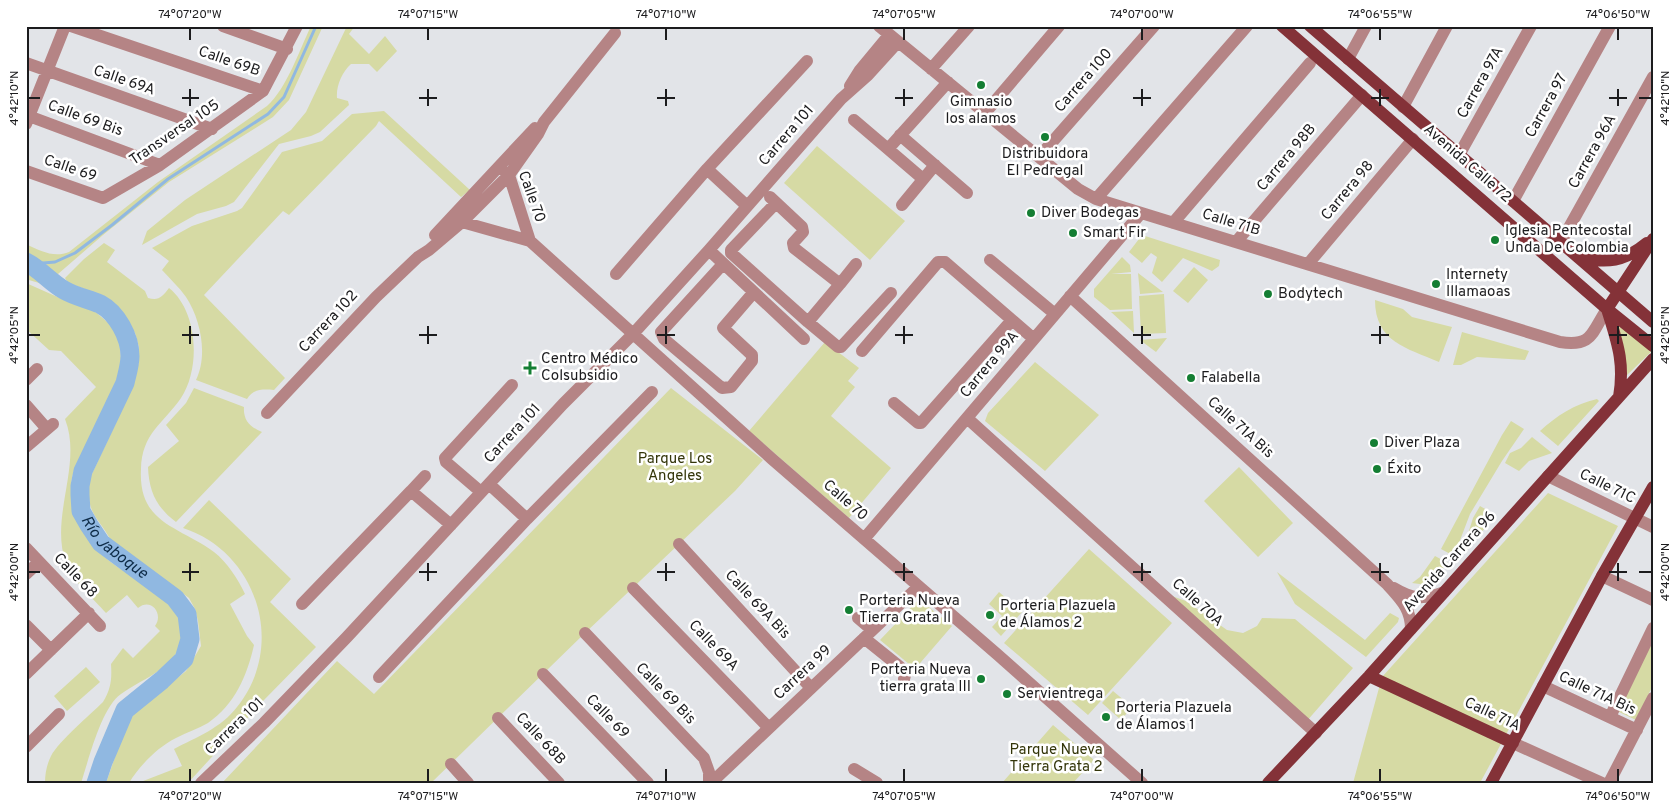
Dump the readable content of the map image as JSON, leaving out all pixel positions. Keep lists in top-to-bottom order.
{
  "streets": {
    "main road": ["Avenida Calle 72", "Avenida Carrera 96", "Calle 71A"],
    "street": [
      "Calle 69B",
      "Calle 69A",
      "Carrera 100",
      "Carrera 97A",
      "Carrera 97",
      "Calle 69 Bis",
      "Transversal 105",
      "Carrera 101",
      "Carrera 96A",
      "Carrera 98B",
      "Calle 69",
      "Carrera 98",
      "Calle 70",
      "Calle 71B",
      "Carrera 102",
      "Carrera 99A",
      "Calle 71A Bis",
      "Calle 71C",
      "Calle 68",
      "Calle 70A",
      "Calle 69A Bis",
      "Carrera 99",
      "Calle 68B"
    ]
  },
  "crossings": [
    ["Calle 69B", "Transversal 105"],
    ["Calle 69A", "Transversal 105"],
    ["Calle 69A", "Carrera 99"],
    ["Carrera 100", "Calle 71B"],
    ["Carrera 97A", "Avenida Calle 72"],
    ["Carrera 97", "Avenida Calle 72"],
    ["Calle 69 Bis", "Transversal 105"],
    ["Calle 69 Bis", "Carrera 99"],
    ["Transversal 105", "Calle 69"],
    ["Carrera 101", "Calle 70"],
    ["Carrera 101", "Calle 71B"],
    ["Carrera 96A", "Avenida Calle 72"],
    ["Carrera 98B", "Avenida Calle 72"],
    ["Carrera 98B", "Calle 71B"],
    ["Avenida Calle 72", "Carrera 98"],
    ["Avenida Calle 72", "Calle 71B"],
    ["Carrera 98", "Calle 71B"],
    ["Calle 70", "Carrera 102"],
    ["Calle 70", "Carrera 99A"],
    ["Calle 70", "Carrera 99"],
    ["Calle 71B", "Carrera 99A"],
    ["Carrera 99A", "Calle 71A Bis"],
    ["Carrera 99A", "Calle 70A"],
    ["Calle 71A Bis", "Avenida Carrera 96"],
    ["Calle 71C", "Avenida Carrera 96"],
    ["Avenida Carrera 96", "Calle 70A"],
    ["Avenida Carrera 96", "Calle 71A"],
    ["Calle 69A Bis", "Carrera 99"]
  ],
  "water": ["Río Jaboque"],
  "parks": ["Parque Los Angeles", "Parque Nueva Tierra Grata 2"],
  "places": {
    "other": [
      "Gimnasio los alamos",
      "Distribuidora El Pedregal",
      "Diver Bodegas",
      "Smart Fir",
      "Iglesia Pentecostal Unda De Colombia",
      "Internety Illamaoas",
      "Bodytech",
      "Falabella",
      "Diver Plaza",
      "Éxito",
      "Porteria Nueva Tierra Grata II",
      "Porteria Plazuela de Álamos 2",
      "Porteria Nueva tierra grata III",
      "Servientrega",
      "Porteria Plazuela de Álamos 1"
    ],
    "health": ["Centro Médico Colsubsidio"]
  },
  "coordinates": [
    "74°07'20\"W",
    "74°07'15\"W",
    "74°07'10\"W",
    "74°07'05\"W",
    "74°07'00\"W",
    "74°06'55\"W",
    "74°06'50\"W",
    "4°42'10\"N",
    "4°42'05\"N",
    "4°42'00\"N"
  ]
}
